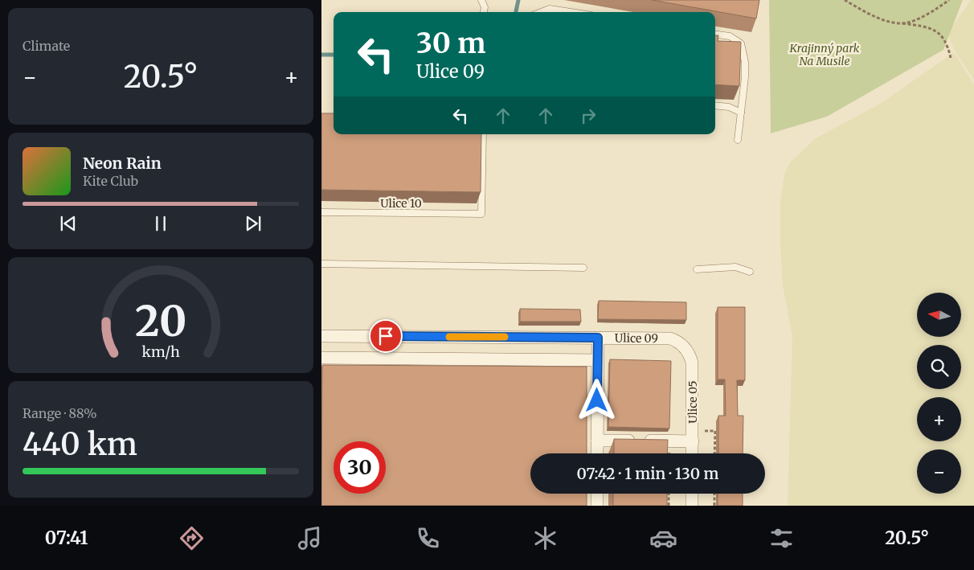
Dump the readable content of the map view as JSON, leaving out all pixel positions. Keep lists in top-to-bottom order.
{
  "streets": {
    "street": ["Ulice 09", "Ulice 05"],
    "lane": ["Ulice 10"]
  },
  "crossings": [
    ["Ulice 09", "Ulice 05"]
  ],
  "parks": ["Krajinný park Na Musile"],
  "north": "left",
  "page": {
    "tile": [
      "Climate",
      ["Range · 88%", "440 km"]
    ],
    "turn": ["30 m", "Ulice 09"],
    "heat": ["−", "20.5°", "+"],
    "song": ["Neon Rain", "Kite Club"],
    "map_buttons": ["+", "−"],
    "limit": "30",
    "trip": "07:42 · 1 min · 130 m",
    "tabs": ["07:41", "20.5°"],
    "gauge": ["20", "km/h"]
  }
}
